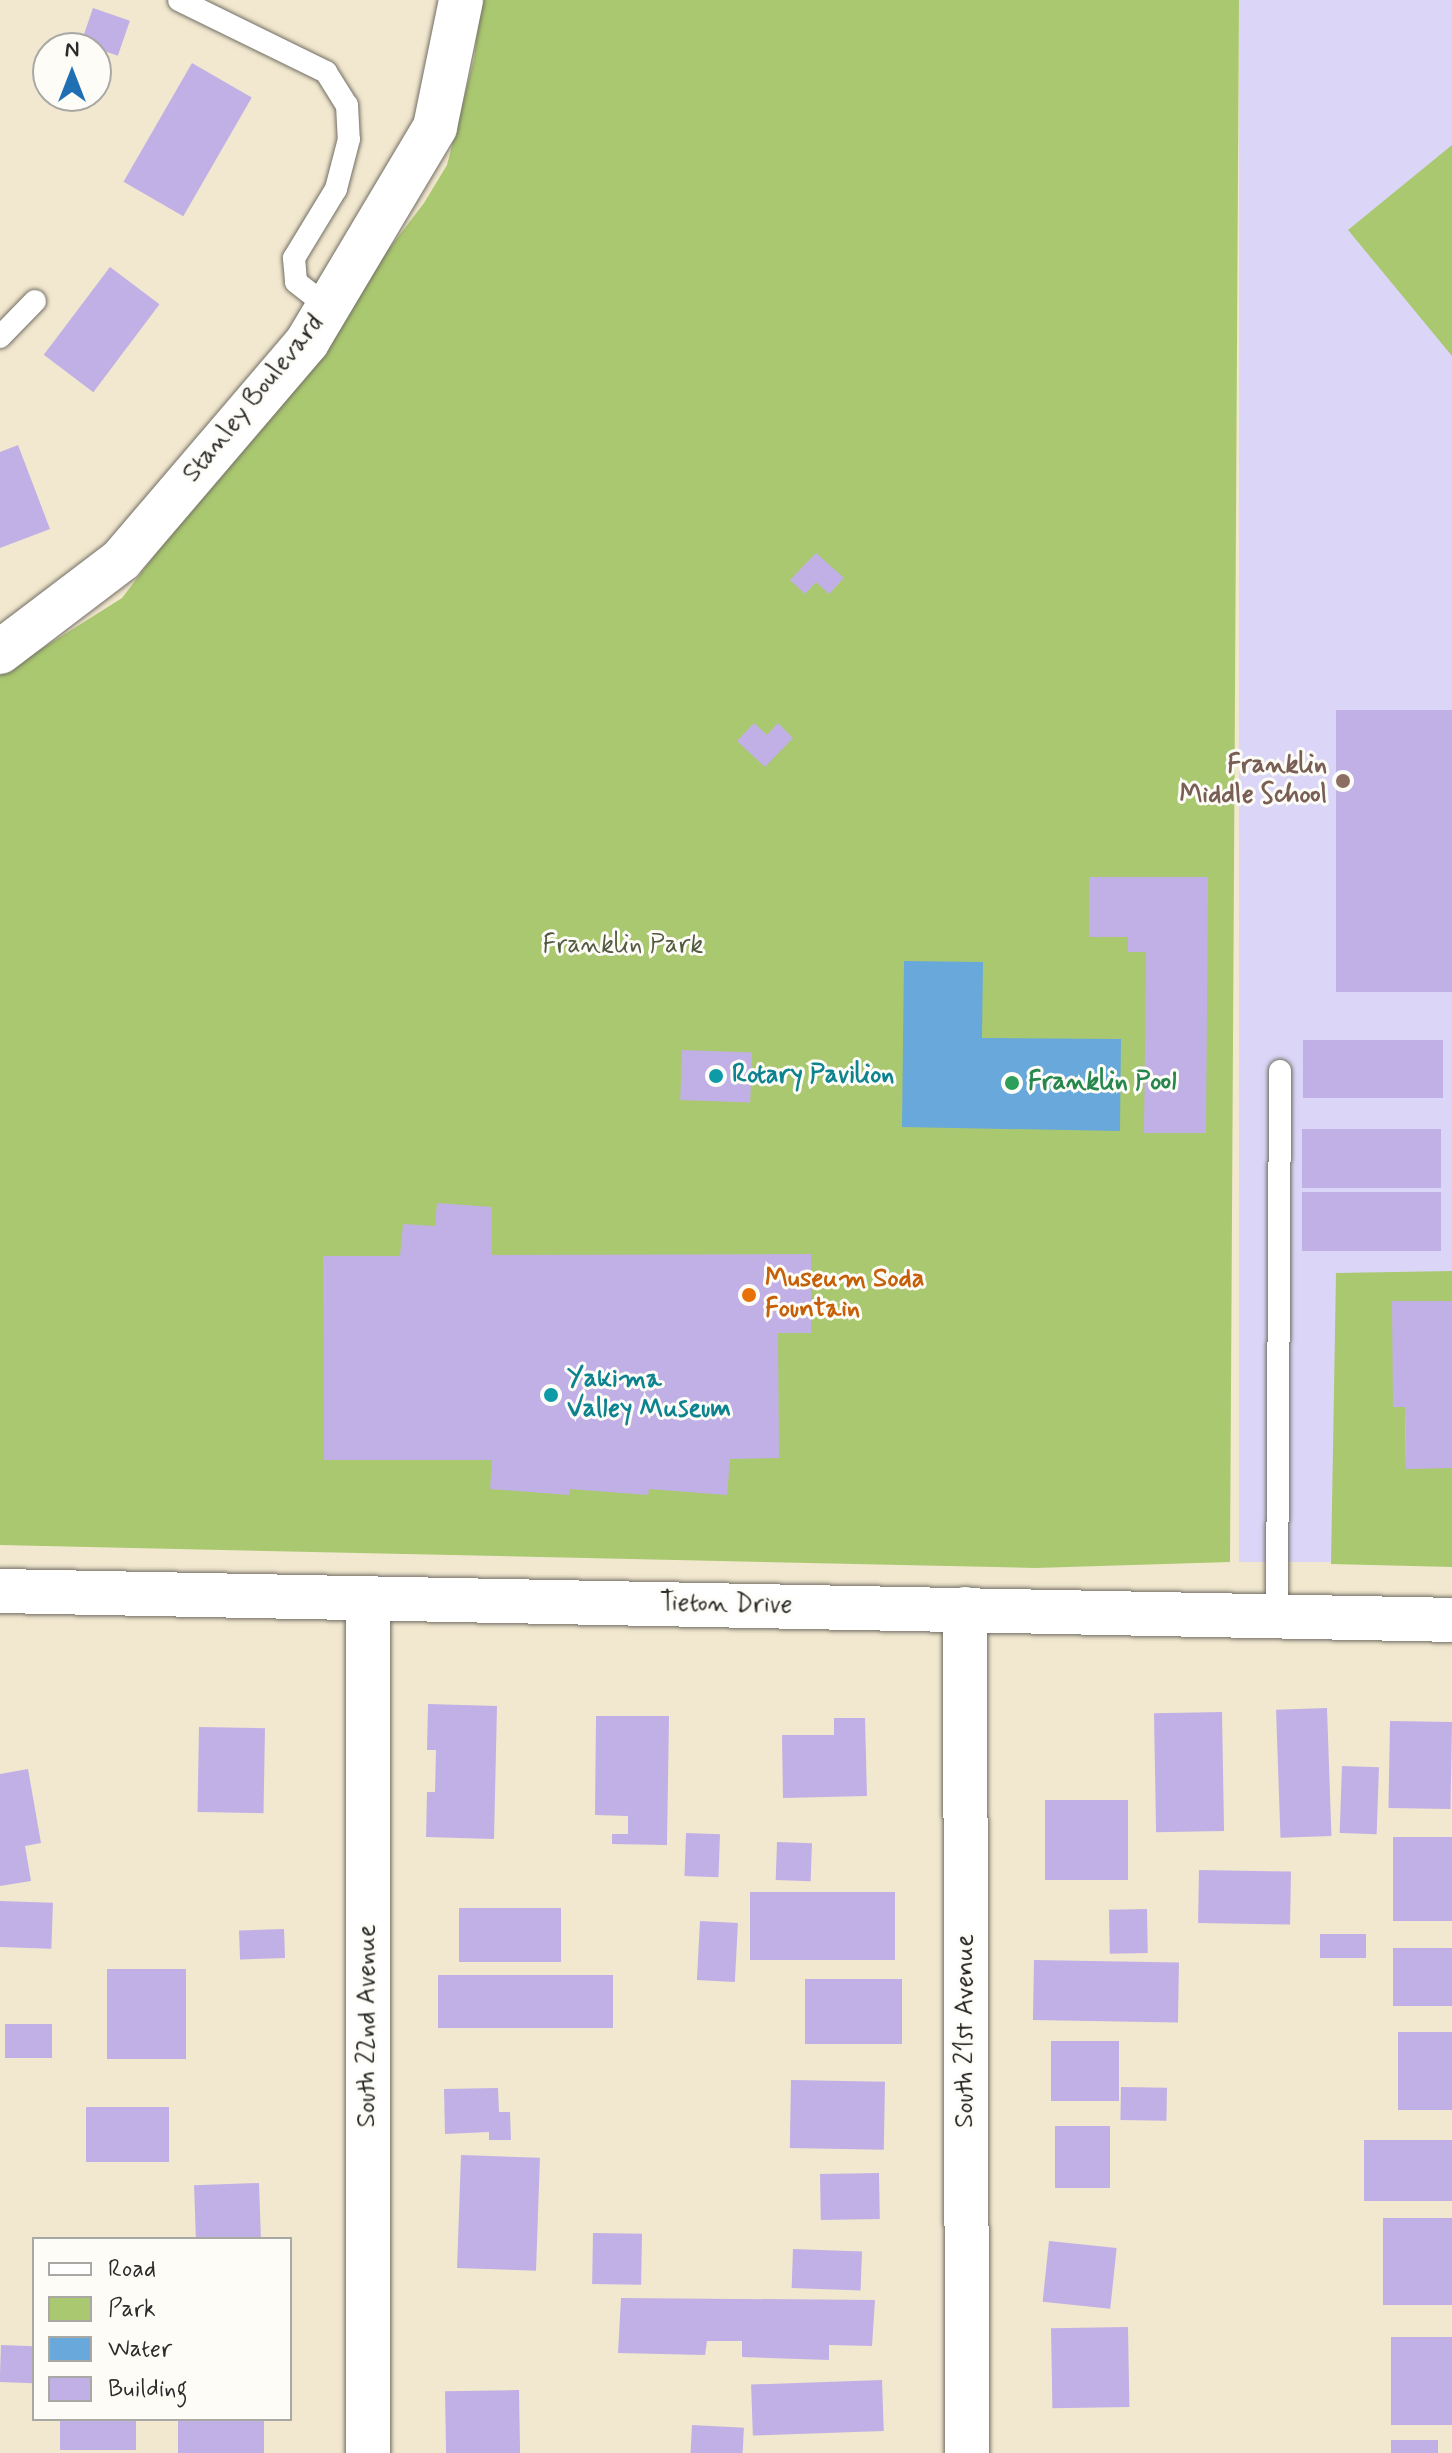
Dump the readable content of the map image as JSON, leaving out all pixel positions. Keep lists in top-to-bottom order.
{
  "streets": {
    "street": [
      "Stanley Boulevard",
      "Tieton Drive",
      "South 22nd Avenue",
      "South 21st Avenue"
    ]
  },
  "crossings": [
    ["Tieton Drive", "South 22nd Avenue"],
    ["Tieton Drive", "South 21st Avenue"]
  ],
  "parks": ["Franklin Park"],
  "places": [
    "Franklin Middle School",
    "Rotary Pavilion",
    "Franklin Pool",
    "Museum Soda Fountain",
    "Yakima Valley Museum"
  ],
  "legend": [
    "Road",
    "Park",
    "Water",
    "Building"
  ],
  "north": "top"
}
